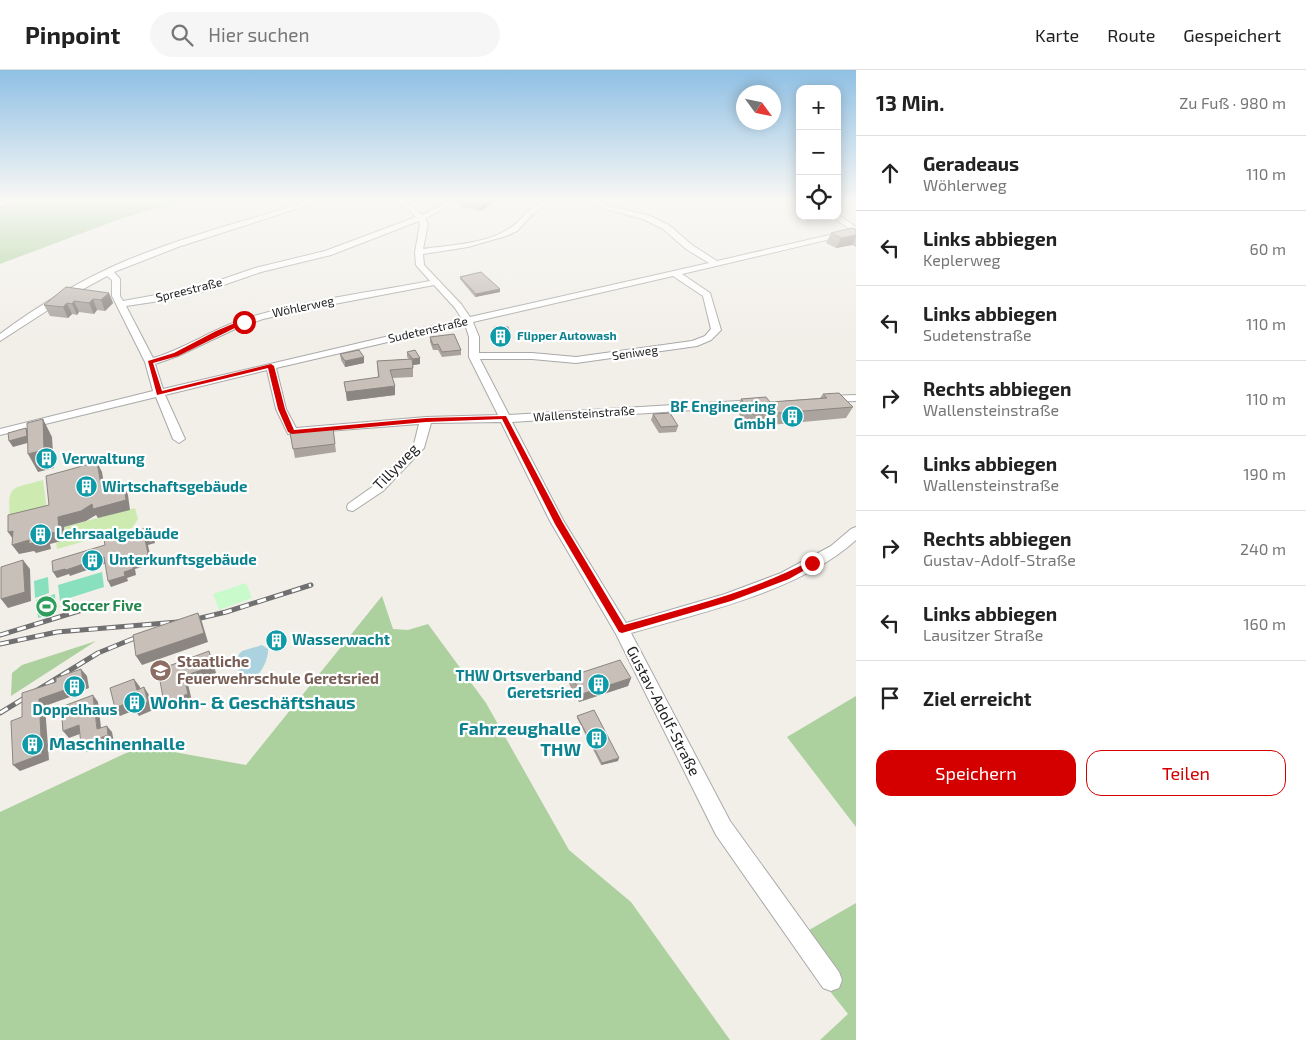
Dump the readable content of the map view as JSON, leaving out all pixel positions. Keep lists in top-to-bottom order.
{
  "streets": {
    "street": [
      "Spreestraße",
      "Wöhlerweg",
      "Sudetenstraße",
      "Seniweg",
      "Wallensteinstraße",
      "Tillyweg",
      "Gustav-Adolf-Straße"
    ]
  },
  "crossings": [
    ["Sudetenstraße", "Seniweg"],
    ["Sudetenstraße", "Wallensteinstraße"],
    ["Sudetenstraße", "Gustav-Adolf-Straße"],
    ["Seniweg", "Gustav-Adolf-Straße"],
    ["Wallensteinstraße", "Tillyweg"],
    ["Wallensteinstraße", "Gustav-Adolf-Straße"]
  ],
  "places": {
    "building": [
      "Flipper Autowash",
      "BF Engineering GmbH",
      "Verwaltung",
      "Wirtschaftsgebäude",
      "Lehrsaalgebäude",
      "Unterkunftsgebäude",
      "Wasserwacht",
      "THW Ortsverband Geretsried",
      "Doppelhaus",
      "Wohn- & Geschäftshaus",
      "Fahrzeughalle THW",
      "Maschinenhalle"
    ],
    "sports": ["Soccer Five"],
    "school or university": ["Staatliche Feuerwehrschule Geretsried"]
  },
  "north": "bottom right",
  "page": {
    "header": "Pinpoint",
    "search": "Hier suchen",
    "nav": ["Karte", "Route", "Gespeichert"],
    "heading": ["13 Min.", "Zu Fuß · 980 m"],
    "map_buttons": ["+", "−"],
    "list": [
      ["Geradeaus", "Wöhlerweg", "110 m"],
      ["Links abbiegen", "Keplerweg", "60 m"],
      ["Links abbiegen", "Sudetenstraße", "110 m"],
      ["Rechts abbiegen", "Wallensteinstraße", "110 m"],
      ["Links abbiegen", "Wallensteinstraße", "190 m"],
      ["Rechts abbiegen", "Gustav-Adolf-Straße", "240 m"],
      ["Links abbiegen", "Lausitzer Straße", "160 m"],
      "Ziel erreicht"
    ],
    "buttons": ["Speichern", "Teilen"]
  }
}
